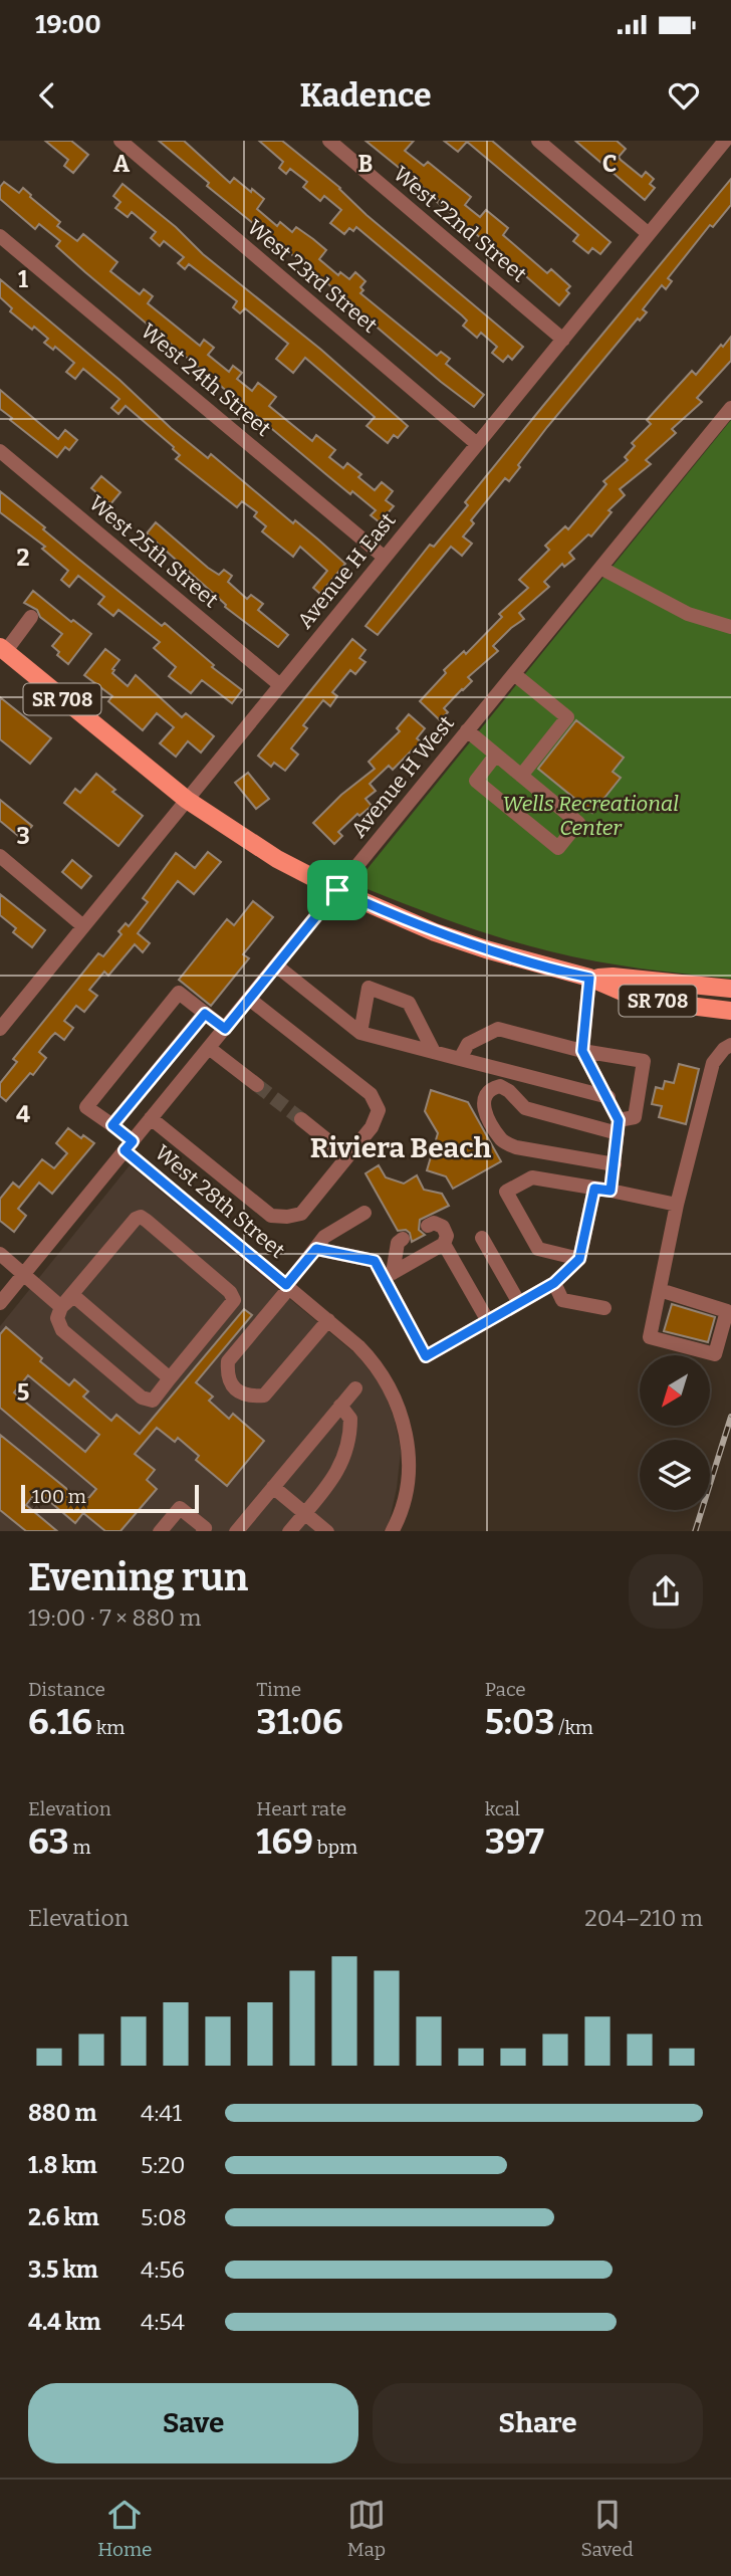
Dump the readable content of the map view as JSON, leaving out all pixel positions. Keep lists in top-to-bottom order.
{
  "streets": {
    "main road": ["SR 708"],
    "street": [
      "West 22nd Street",
      "West 23rd Street",
      "West 24th Street",
      "West 25th Street",
      "Avenue H East",
      "Avenue H West",
      "West 28th Street"
    ]
  },
  "crossings": [
    ["West 22nd Street", "Avenue H East"],
    ["West 23rd Street", "Avenue H East"],
    ["West 24th Street", "Avenue H East"],
    ["West 25th Street", "Avenue H East"],
    ["Avenue H East", "SR 708"],
    ["SR 708", "Avenue H West"],
    ["Avenue H West", "West 28th Street"]
  ],
  "districts": ["Riviera Beach"],
  "parks": ["Wells Recreational Center"],
  "scale_bar": "100 m",
  "north": "bottom left",
  "page": {
    "status": "19:00",
    "header": "Kadence",
    "scale": "100 m",
    "heading": ["Evening run", "19:00 · 7 × 880 m"],
    "stats": [
      ["Distance", "6.16 km"],
      ["Time", "31:06"],
      ["Pace", "5:03 /km"],
      ["Elevation", "63 m"],
      ["Heart rate", "169 bpm"],
      ["kcal", "397"]
    ],
    "chart": ["Elevation", "204–210 m"],
    "list": [
      {
        "name": "880 m",
        "note": "4:41"
      },
      {
        "name": "1.8 km",
        "note": "5:20"
      },
      {
        "name": "2.6 km",
        "note": "5:08"
      },
      {
        "name": "3.5 km",
        "note": "4:56"
      },
      {
        "name": "4.4 km",
        "note": "4:54"
      }
    ],
    "buttons": ["Save", "Share"],
    "tabs": ["Home", "Map", "Saved"]
  },
  "grid": {
    "columns": ["A", "B", "C"],
    "rows": [
      "1",
      "2",
      "3",
      "4",
      "5"
    ]
  }
}
